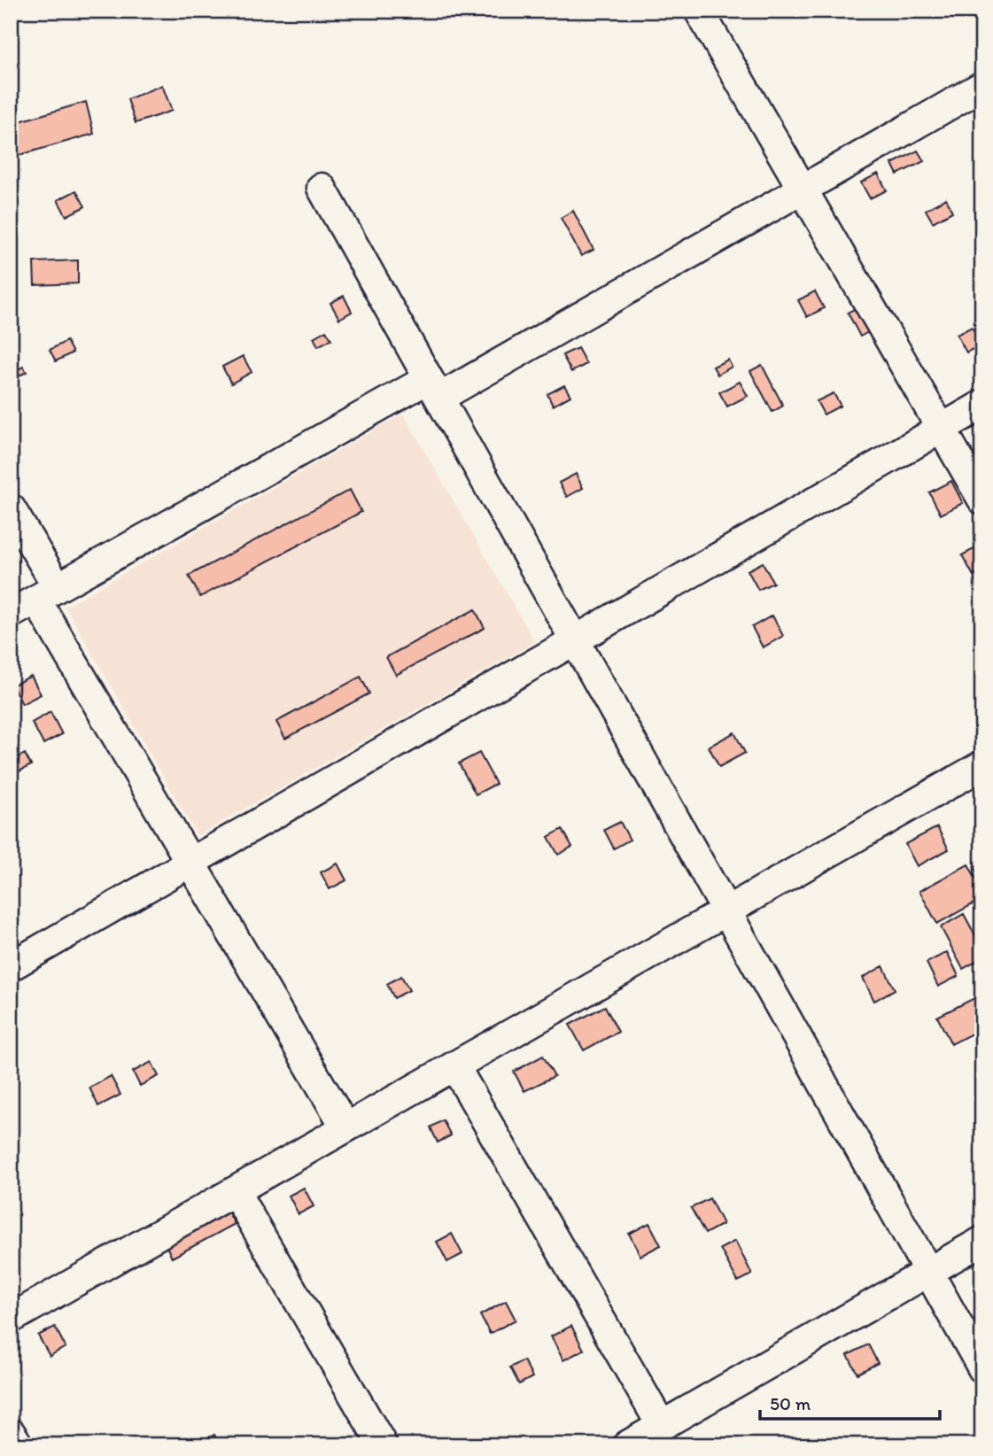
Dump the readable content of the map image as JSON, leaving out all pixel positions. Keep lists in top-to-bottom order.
{
  "scale_bar": "50 m"
}
